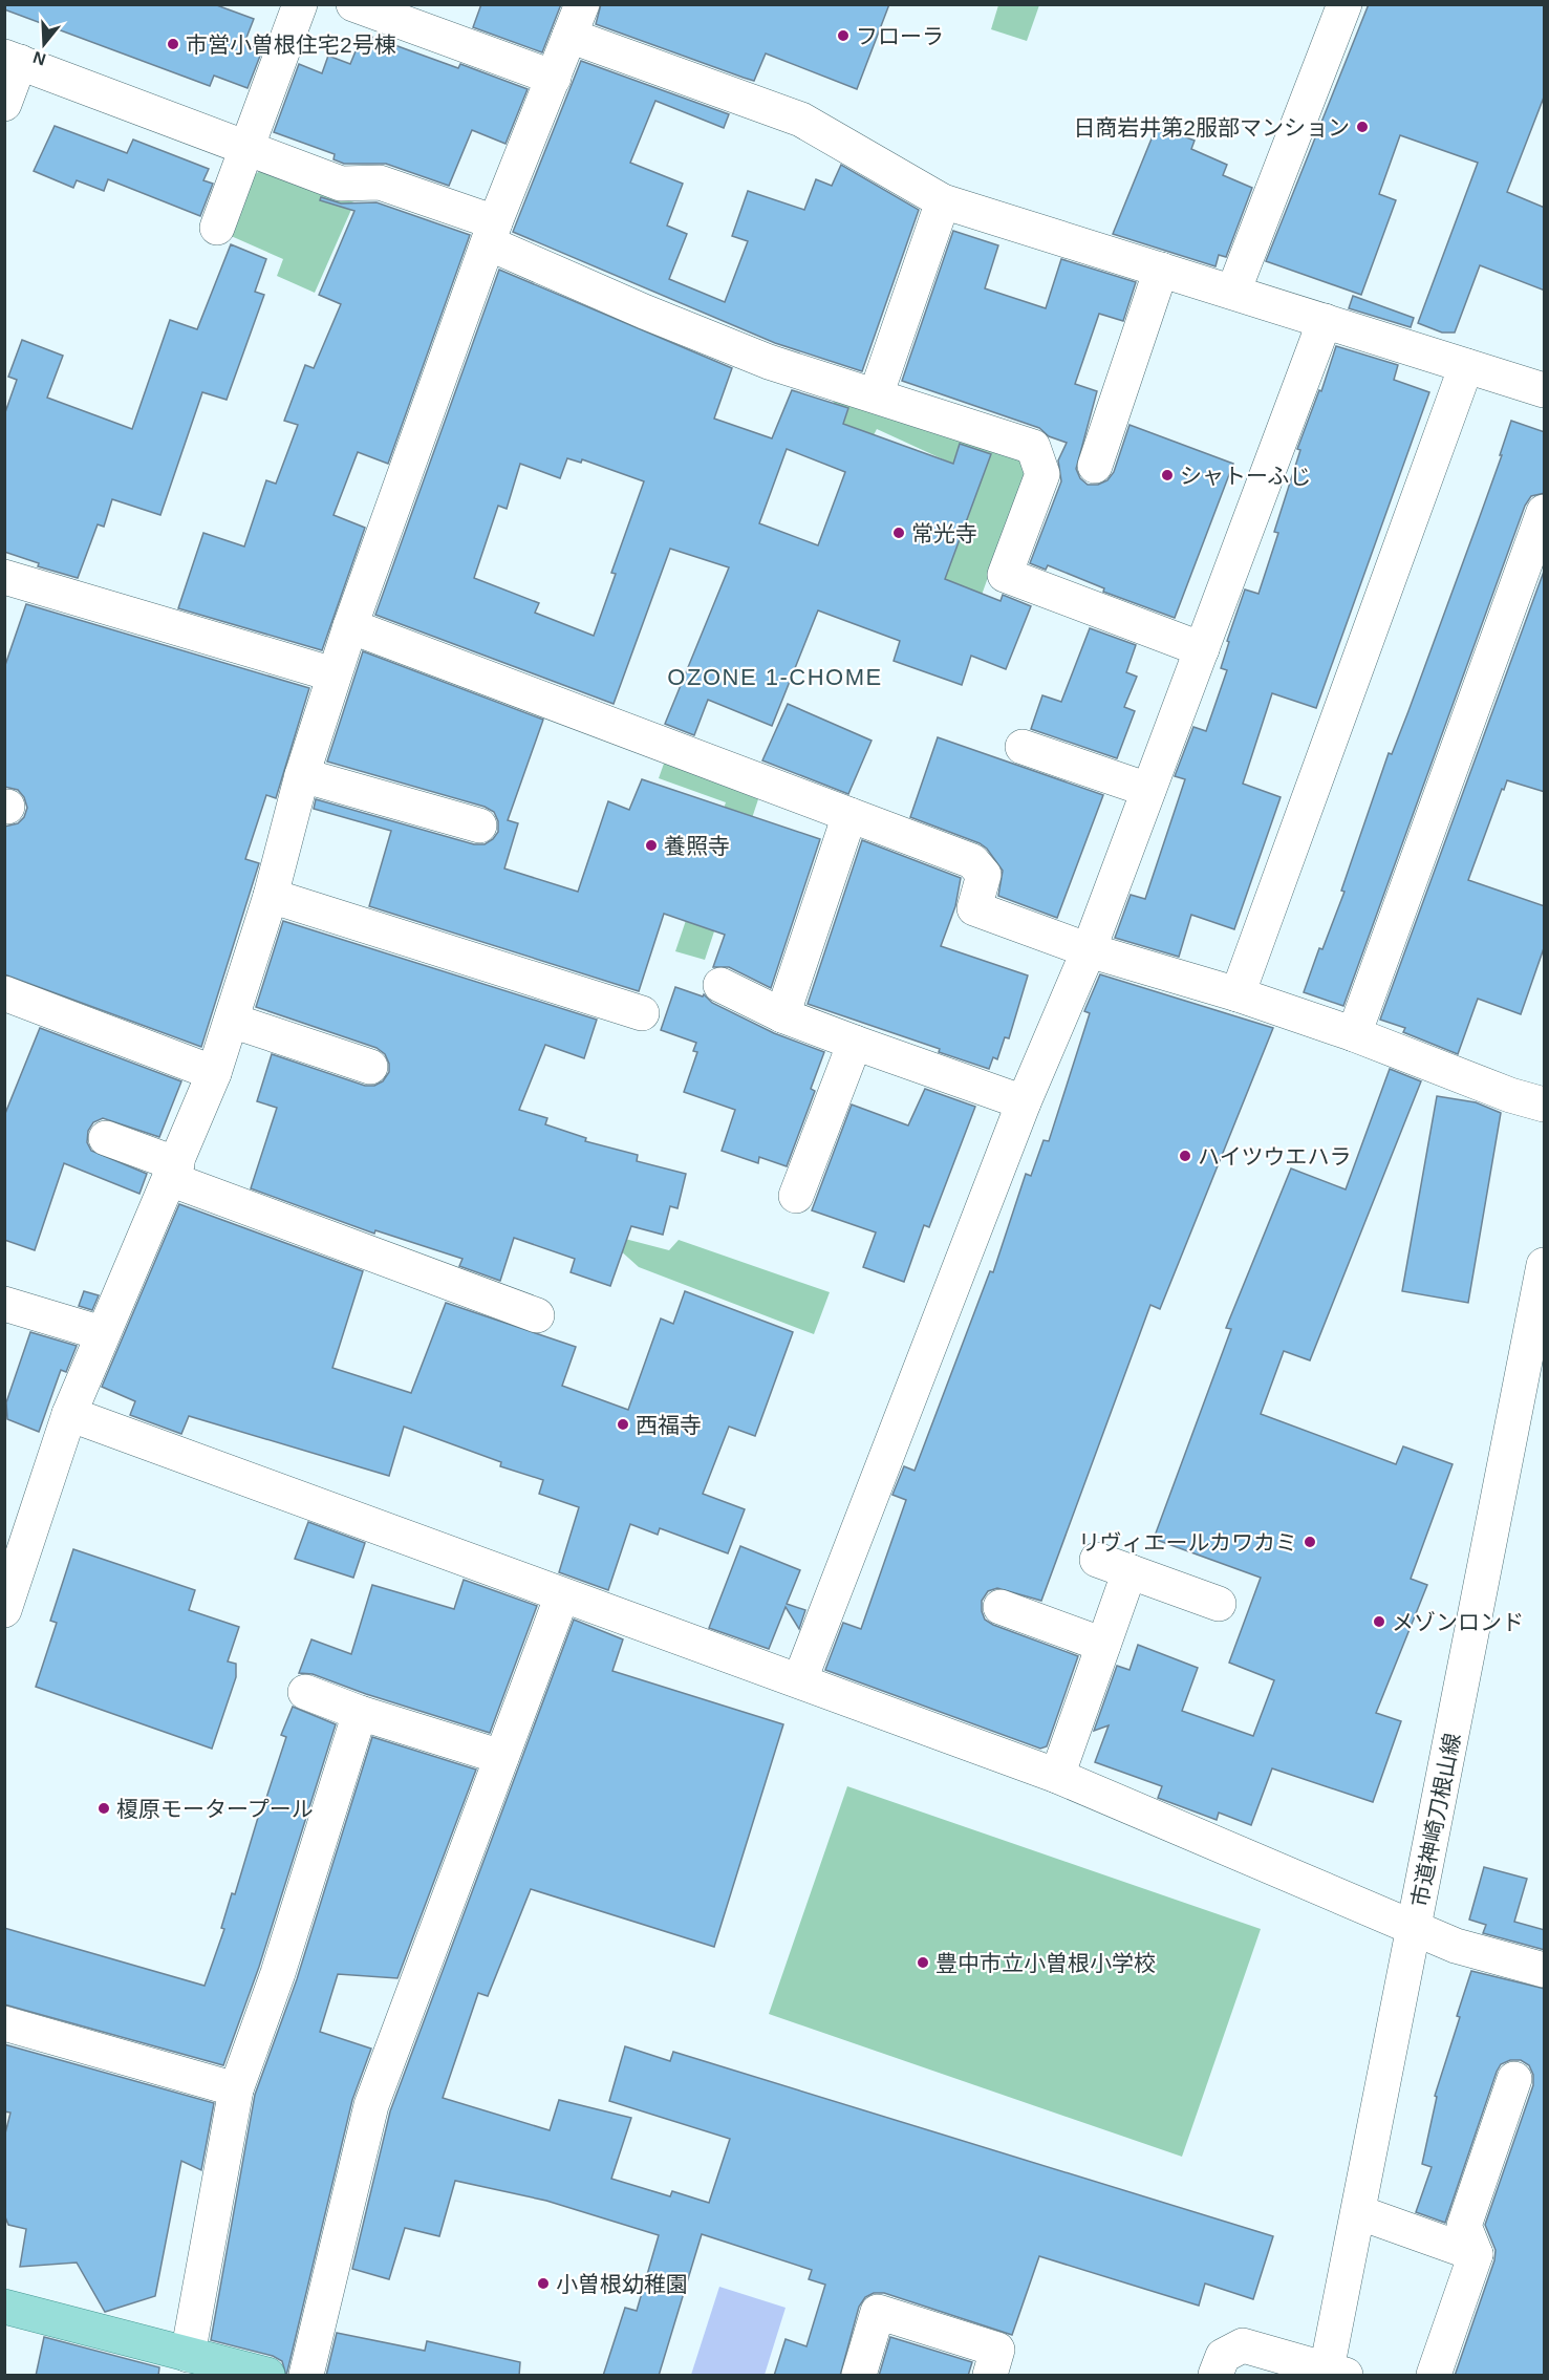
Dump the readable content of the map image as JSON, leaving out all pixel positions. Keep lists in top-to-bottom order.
{
  "streets": {
    "street": ["市道神崎刀根山線"]
  },
  "districts": ["OZONE 1-CHOME"],
  "places": [
    "フローラ",
    "市営小曽根住宅2号棟",
    "日商岩井第2服部マンション",
    "シャトーふじ",
    "常光寺",
    "養照寺",
    "ハイツウエハラ",
    "西福寺",
    "リヴィエールカワカミ",
    "メゾンロンド",
    "榎原モータープール",
    "豊中市立小曽根小学校",
    "小曽根幼稚園"
  ],
  "north": "bottom"
}
